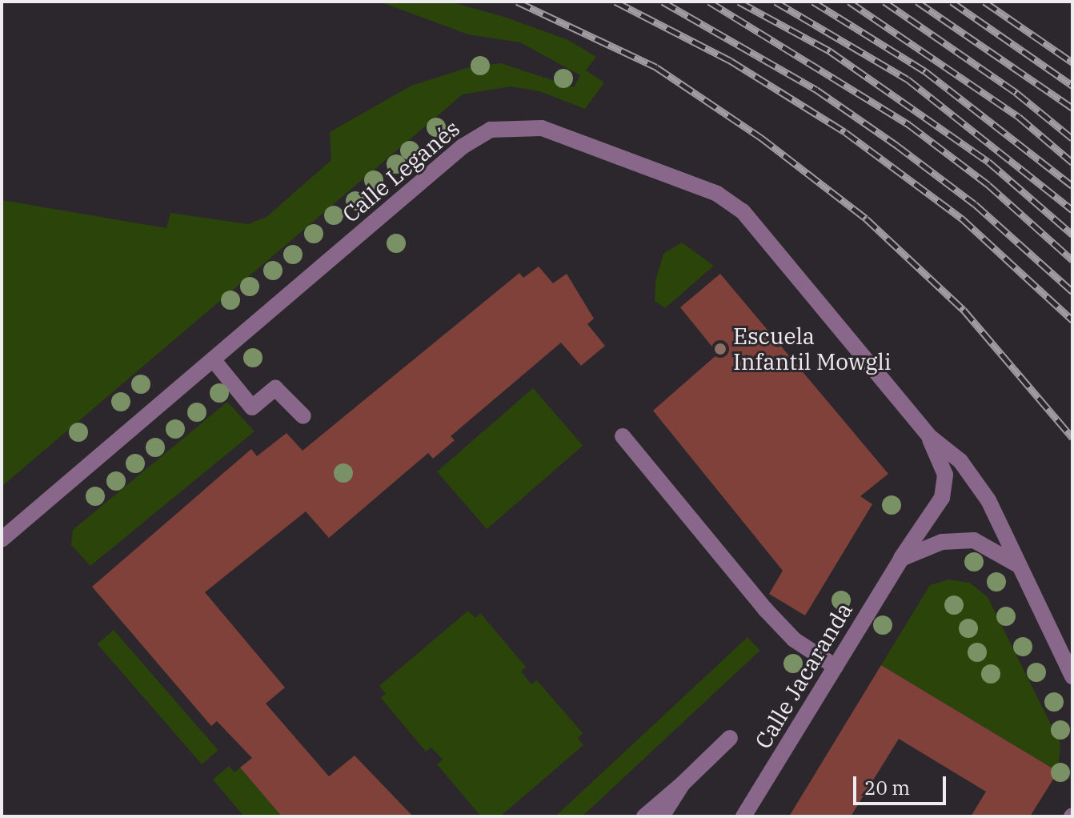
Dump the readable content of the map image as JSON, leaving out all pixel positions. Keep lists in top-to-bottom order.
{
  "streets": {
    "street": ["Calle Leganés", "Calle Jacaranda"]
  },
  "crossings": [
    ["Calle Leganés", "Calle Jacaranda"]
  ],
  "places": ["Escuela Infantil Mowgli"],
  "scale_bar": "20 m"
}
